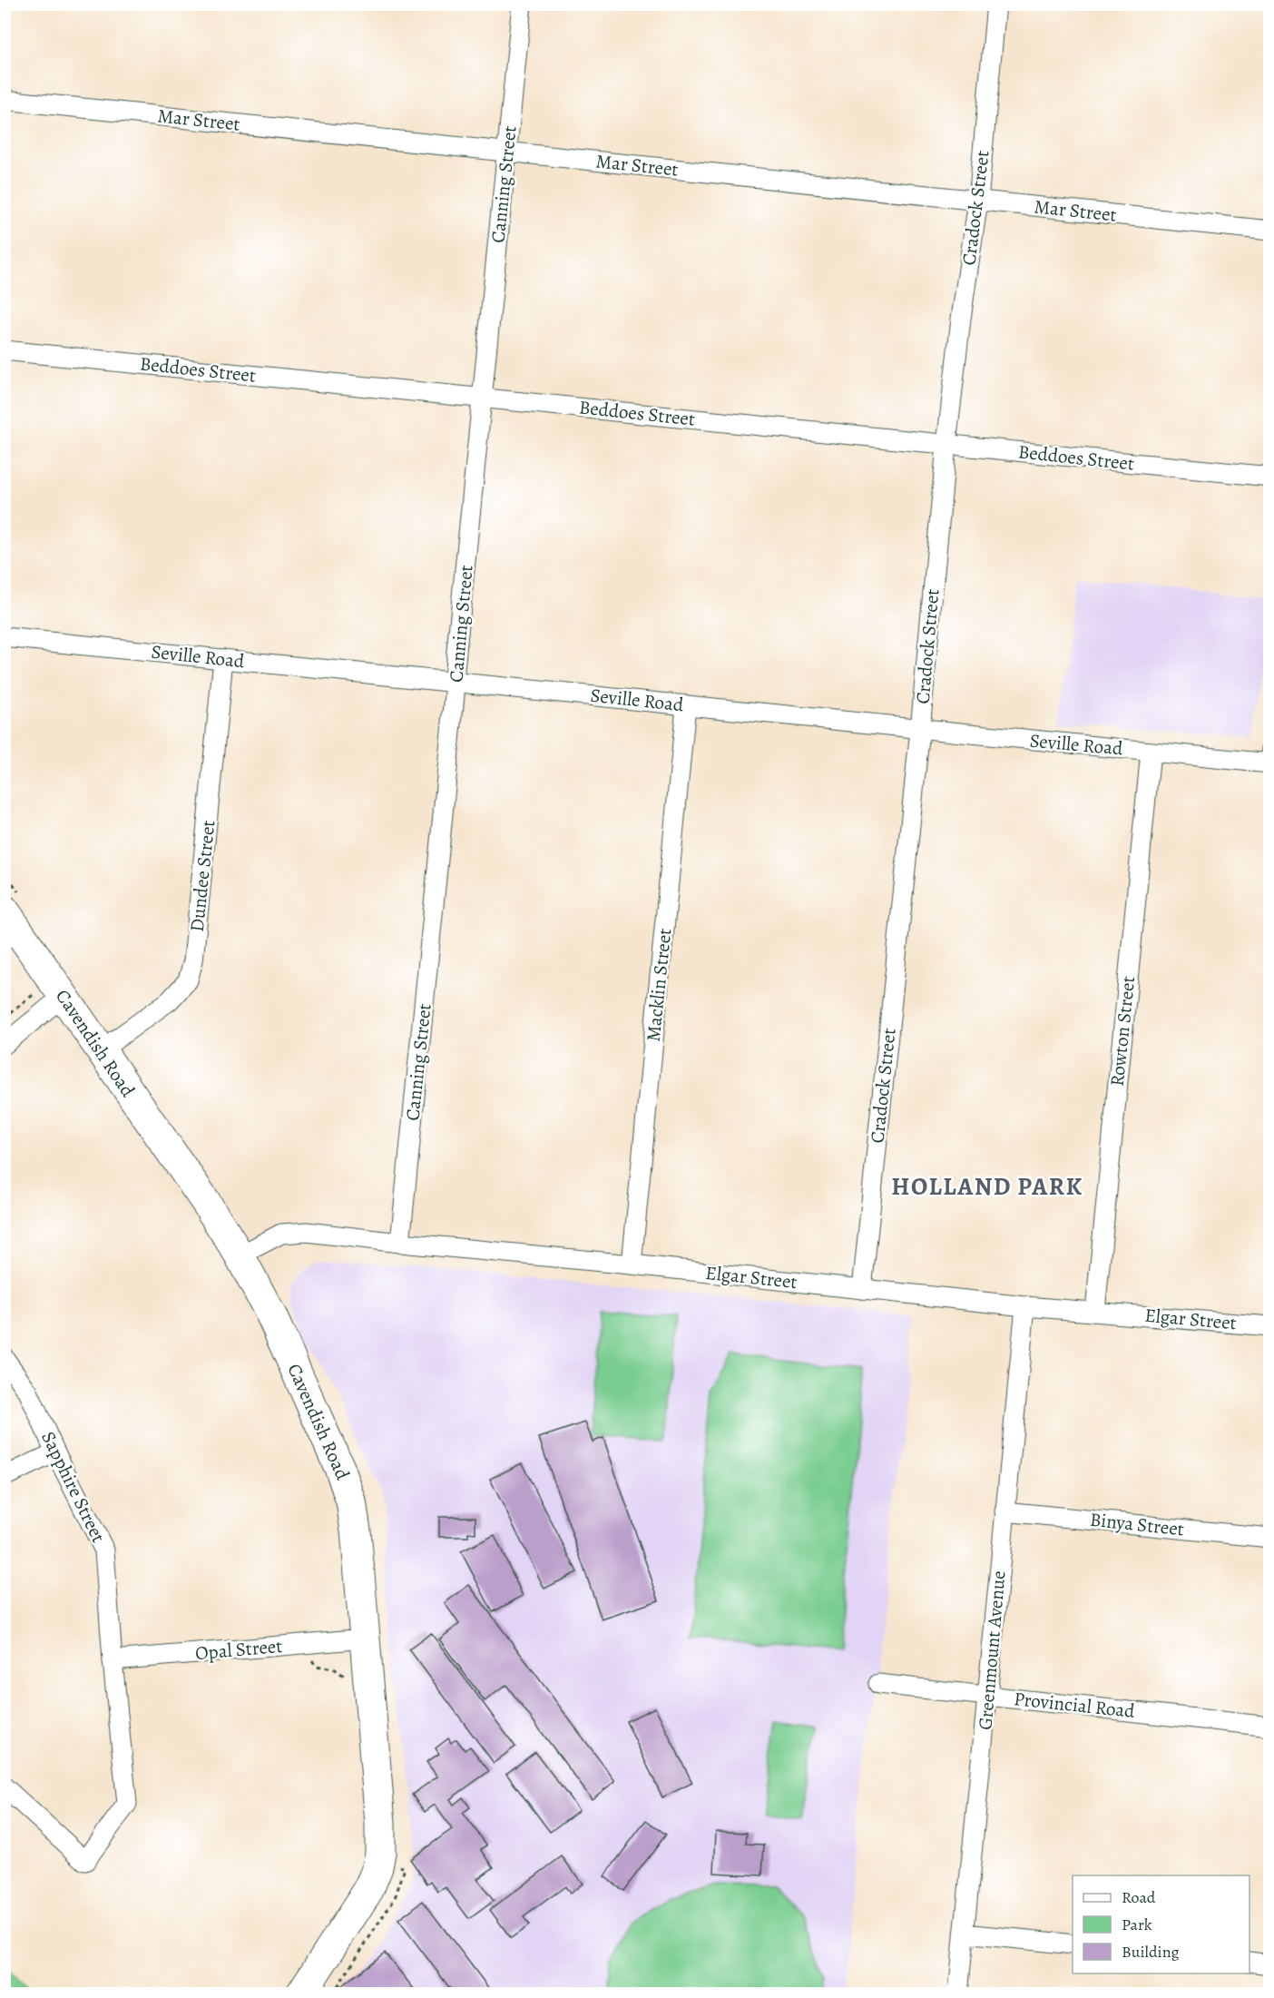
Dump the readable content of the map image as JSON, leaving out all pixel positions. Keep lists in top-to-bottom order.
{
  "streets": {
    "main road": ["Cavendish Road"],
    "street": [
      "Mar Street",
      "Canning Street",
      "Cradock Street",
      "Beddoes Street",
      "Seville Road",
      "Dundee Street",
      "Macklin Street",
      "Rowton Street",
      "Elgar Street",
      "Sapphire Street",
      "Binya Street",
      "Opal Street",
      "Greenmount Avenue",
      "Provincial Road"
    ]
  },
  "crossings": [
    ["Mar Street", "Canning Street"],
    ["Mar Street", "Cradock Street"],
    ["Canning Street", "Beddoes Street"],
    ["Canning Street", "Seville Road"],
    ["Canning Street", "Elgar Street"],
    ["Cradock Street", "Beddoes Street"],
    ["Cradock Street", "Seville Road"],
    ["Cradock Street", "Elgar Street"],
    ["Seville Road", "Dundee Street"],
    ["Seville Road", "Macklin Street"],
    ["Seville Road", "Rowton Street"],
    ["Dundee Street", "Cavendish Road"],
    ["Macklin Street", "Elgar Street"],
    ["Rowton Street", "Elgar Street"],
    ["Cavendish Road", "Elgar Street"],
    ["Cavendish Road", "Opal Street"],
    ["Elgar Street", "Greenmount Avenue"],
    ["Sapphire Street", "Opal Street"],
    ["Binya Street", "Greenmount Avenue"],
    ["Greenmount Avenue", "Provincial Road"]
  ],
  "districts": ["HOLLAND PARK"],
  "legend": ["Road", "Park", "Building"]
}
